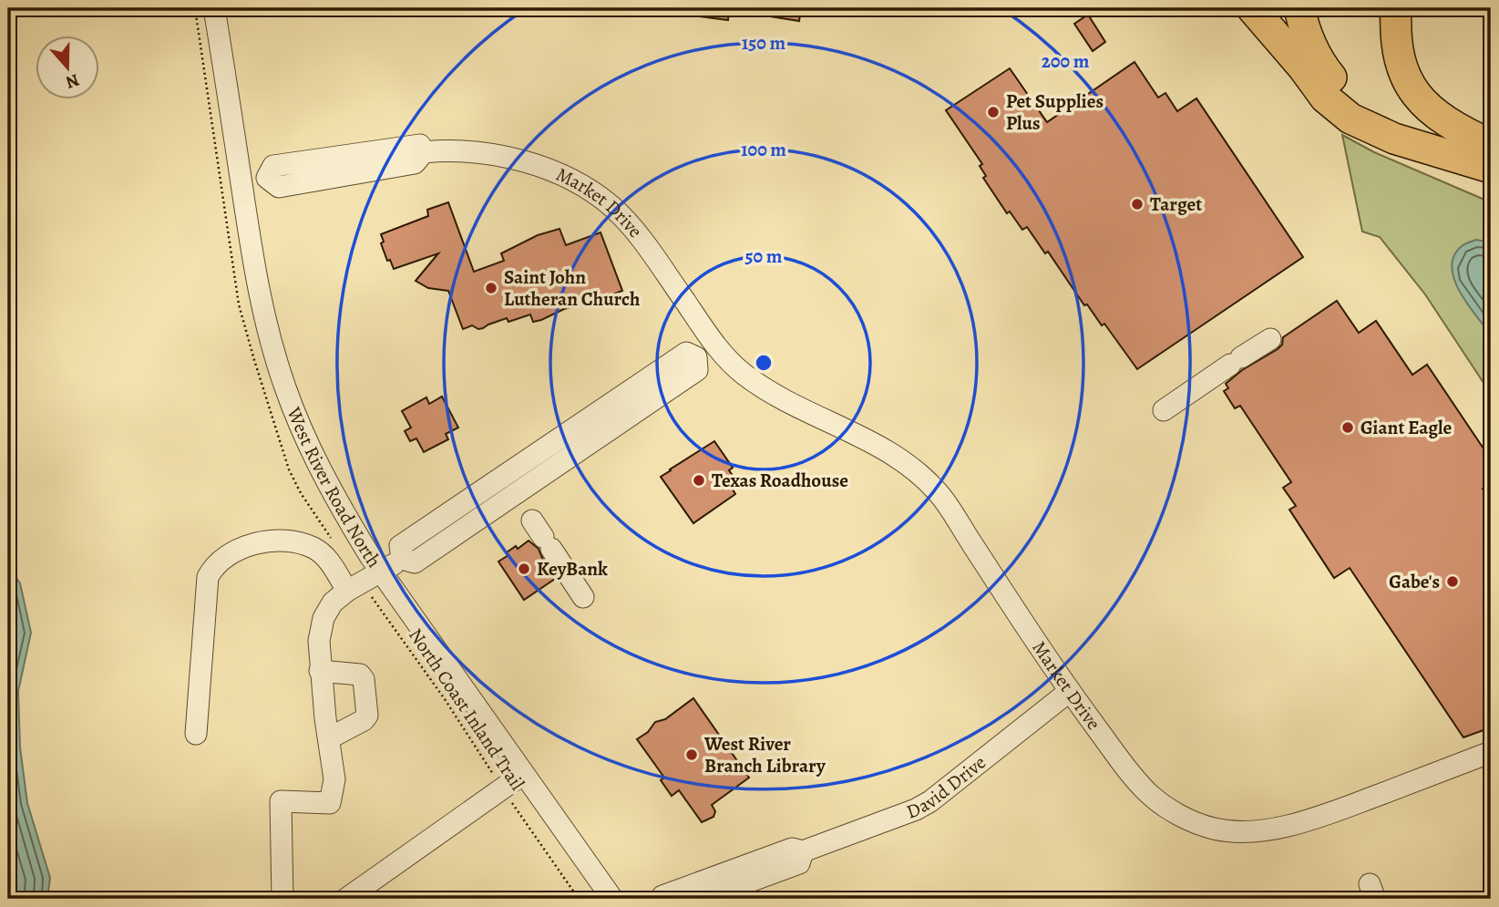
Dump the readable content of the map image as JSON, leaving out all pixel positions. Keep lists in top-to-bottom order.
{
  "streets": {
    "street": ["Market Drive", "West River Road North", "David Drive"],
    "path": ["North Coast Inland Trail"]
  },
  "crossings": [
    ["Market Drive", "West River Road North"],
    ["Market Drive", "David Drive"]
  ],
  "places": [
    "Pet Supplies Plus",
    "Target",
    "Saint John Lutheran Church",
    "Giant Eagle",
    "Texas Roadhouse",
    "KeyBank",
    "Gabe's",
    "West River Branch Library"
  ],
  "north": "bottom",
  "rings": [
    "150 m",
    "200 m",
    "100 m",
    "50 m"
  ]
}
